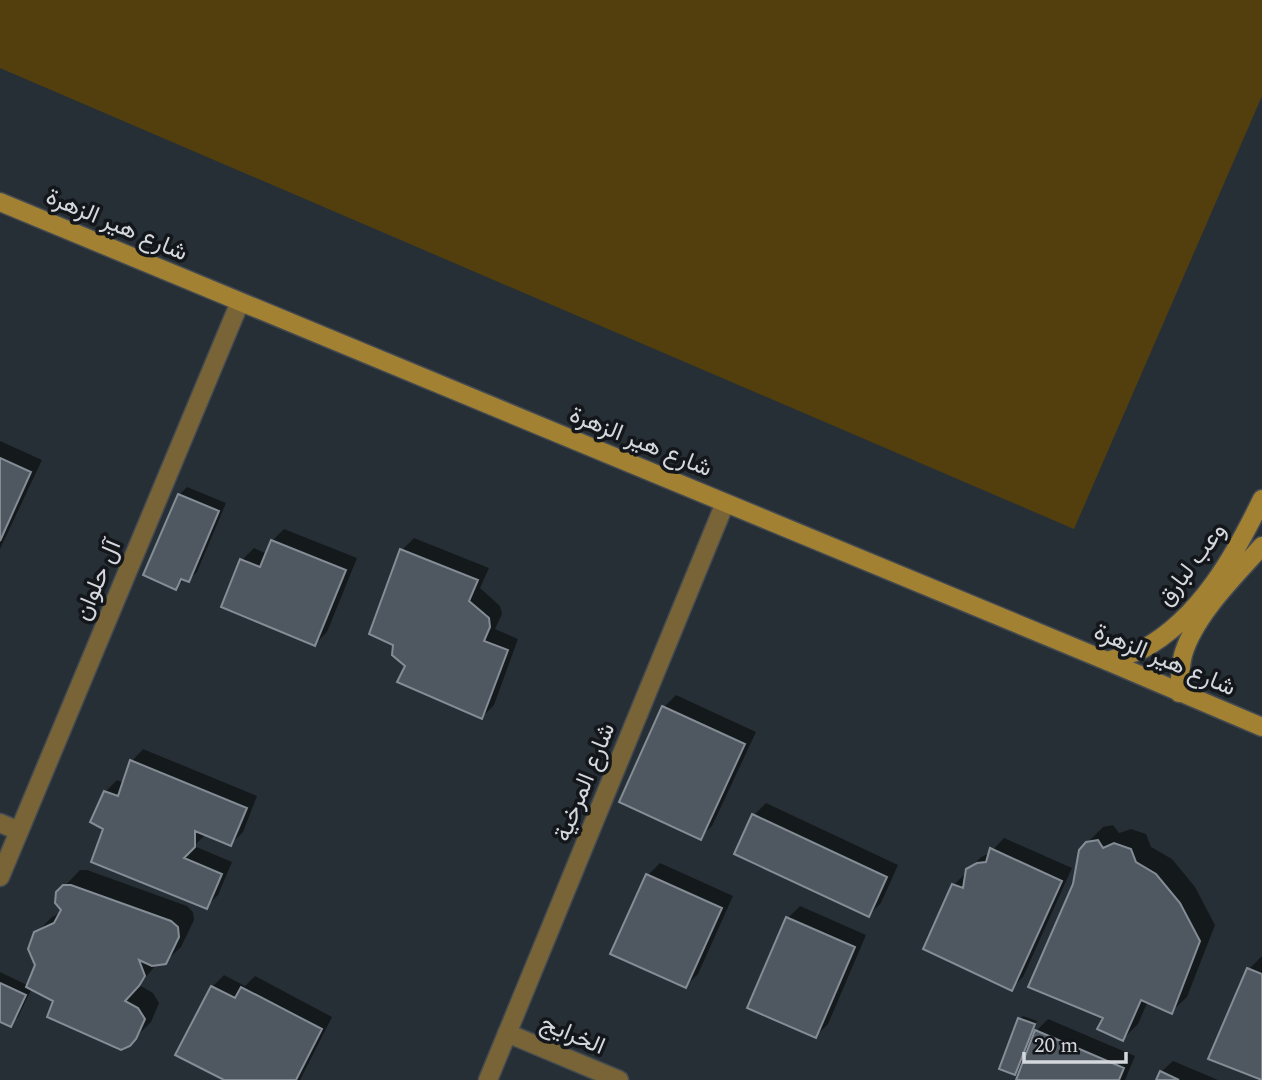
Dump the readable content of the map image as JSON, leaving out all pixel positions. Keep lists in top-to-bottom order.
{
  "streets": {
    "street": [
      "شارع هير الزهرة",
      "وعب لبارق",
      "آل حلوان",
      "شارع المرخية",
      "الخرايج"
    ]
  },
  "crossings": [
    ["شارع هير الزهرة", "وعب لبارق"],
    ["شارع هير الزهرة", "آل حلوان"],
    ["شارع هير الزهرة", "شارع المرخية"],
    ["شارع المرخية", "الخرايج"]
  ],
  "scale_bar": "20 m"
}
